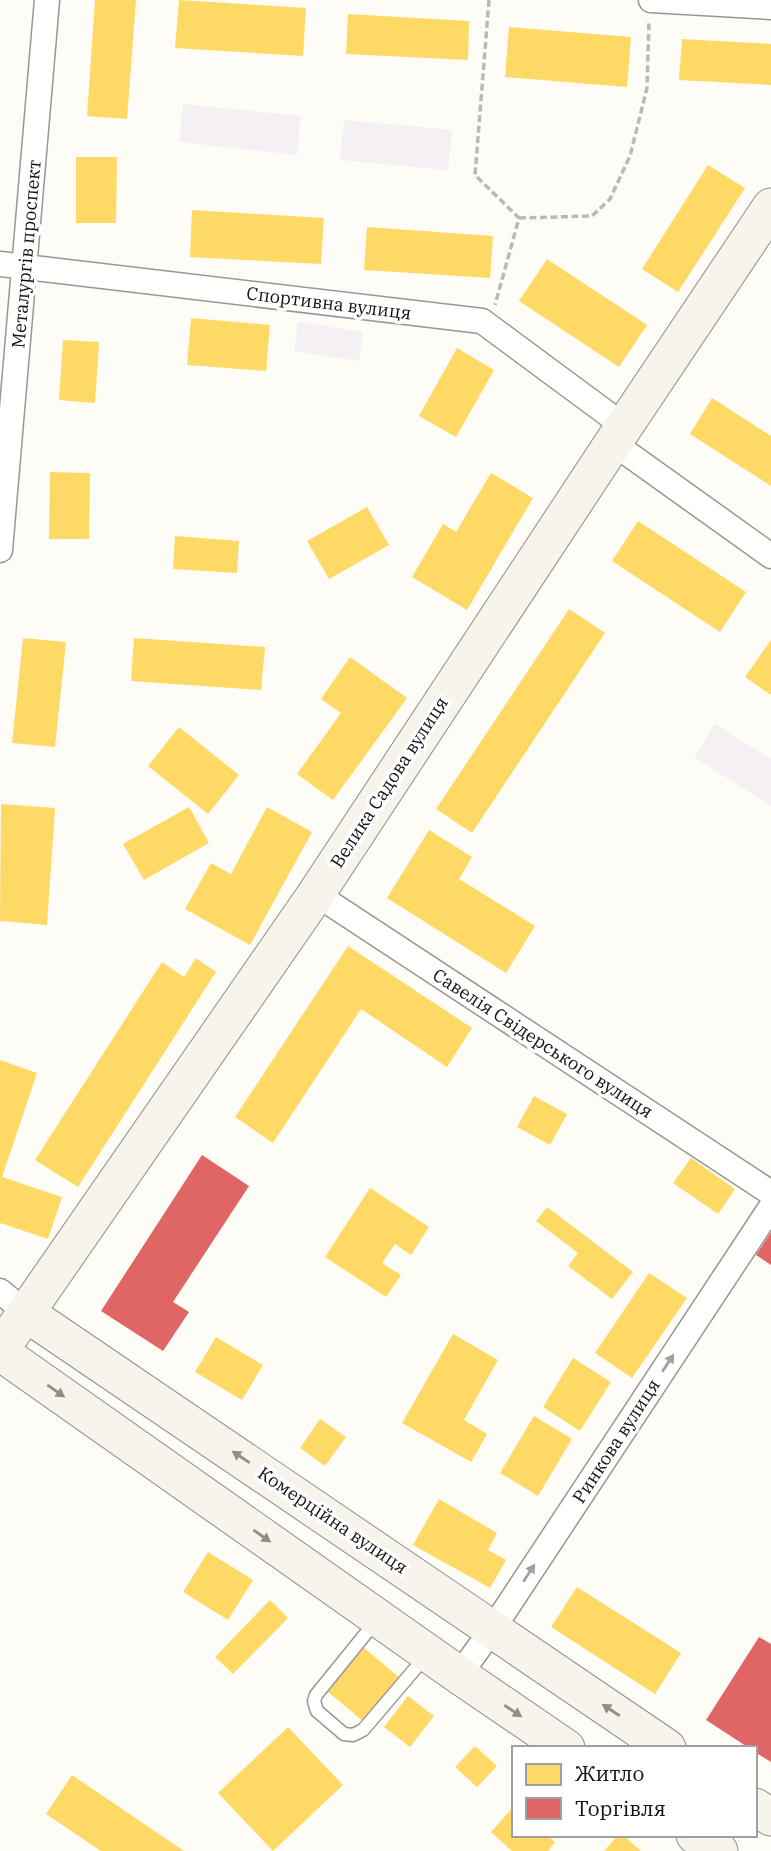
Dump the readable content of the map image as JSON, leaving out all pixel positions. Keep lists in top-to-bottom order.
{
  "streets": {
    "street": [
      "Металургів проспект",
      "Спортивна вулиця",
      "Велика Садова вулиця",
      "Савелія Свідерського вулиця",
      "Ринкова вулиця",
      "Комерційна вулиця"
    ]
  },
  "crossings": [
    ["Металургів проспект", "Спортивна вулиця"],
    ["Спортивна вулиця", "Велика Садова вулиця"],
    ["Велика Садова вулиця", "Савелія Свідерського вулиця"],
    ["Велика Садова вулиця", "Комерційна вулиця"],
    ["Ринкова вулиця", "Комерційна вулиця"]
  ],
  "one_way": ["Ринкова вулиця"],
  "legend": ["Житло", "Торгівля"]
}
